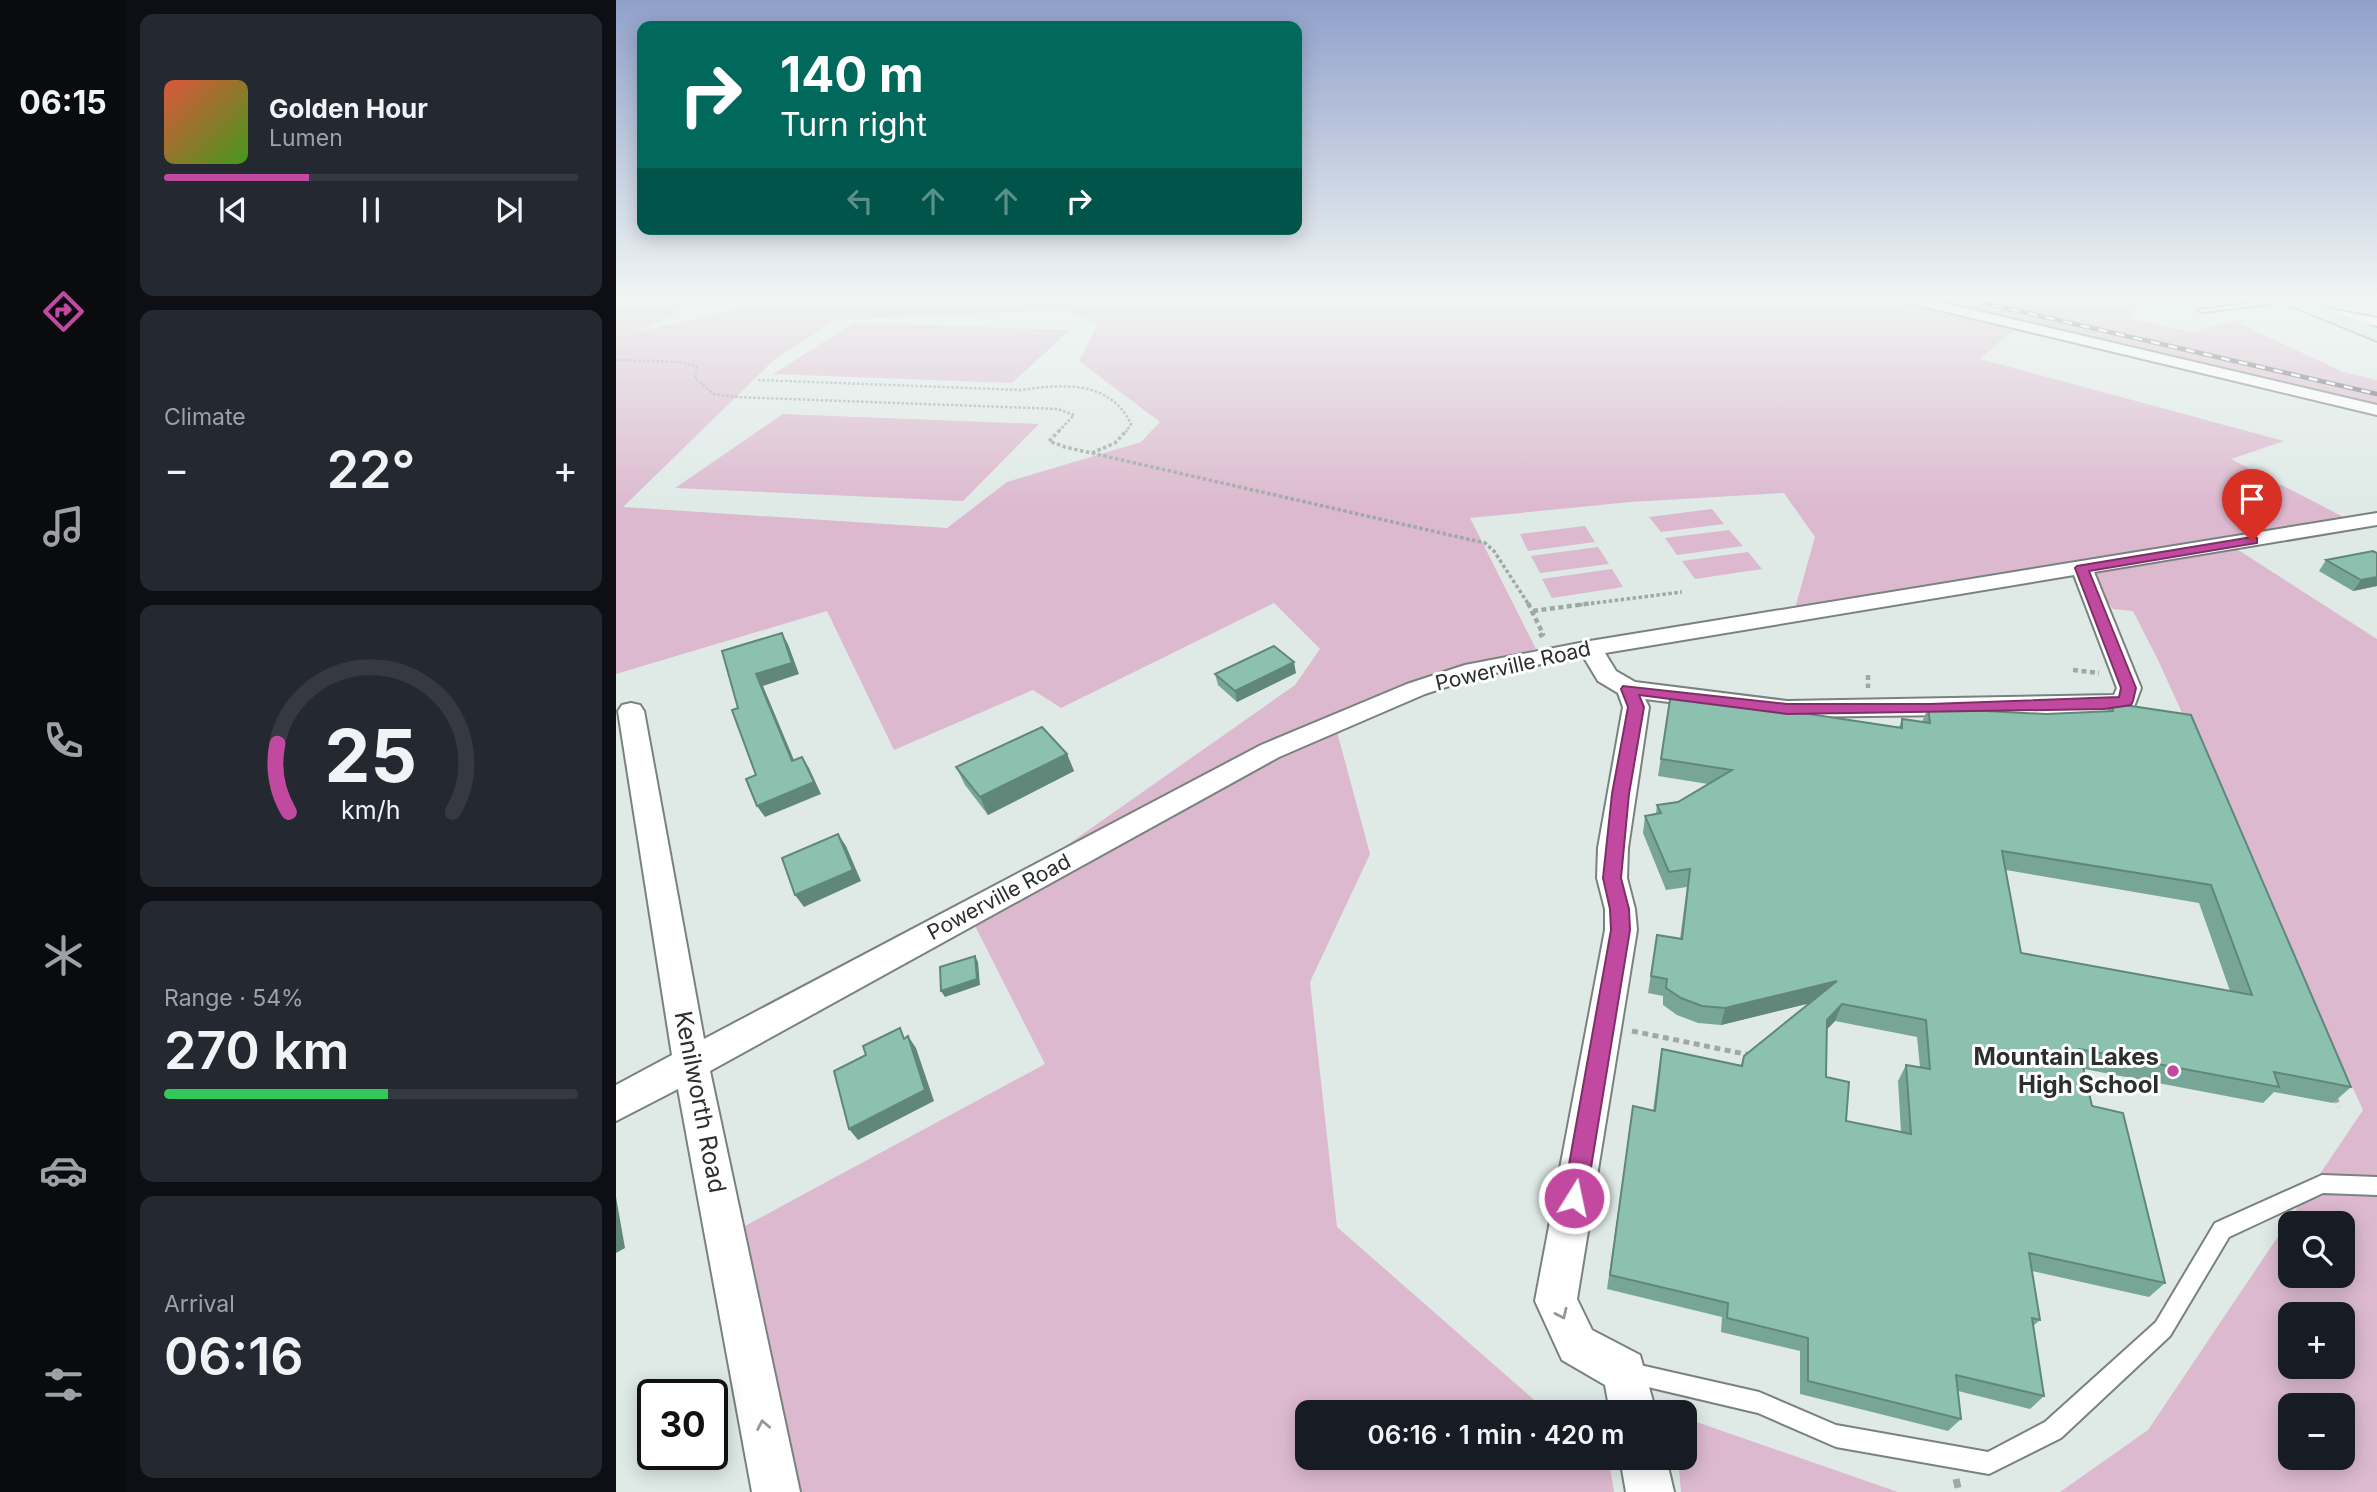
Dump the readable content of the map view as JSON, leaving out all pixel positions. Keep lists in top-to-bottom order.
{
  "streets": {
    "street": ["Powerville Road", "Kenilworth Road"]
  },
  "crossings": [
    ["Powerville Road", "Kenilworth Road"]
  ],
  "one_way": ["Kenilworth Road"],
  "places": ["Mountain Lakes High School"],
  "page": {
    "tabs": "06:15",
    "turn": ["140 m", "Turn right"],
    "song": ["Golden Hour", "Lumen"],
    "tile": [
      "Climate",
      ["Range · 54%", "270 km"],
      ["Arrival", "06:16"]
    ],
    "heat": ["−", "22°", "+"],
    "map_buttons": ["+", "−"],
    "limit": "30",
    "trip": "06:16 · 1 min · 420 m",
    "gauge": ["25", "km/h"]
  }
}
